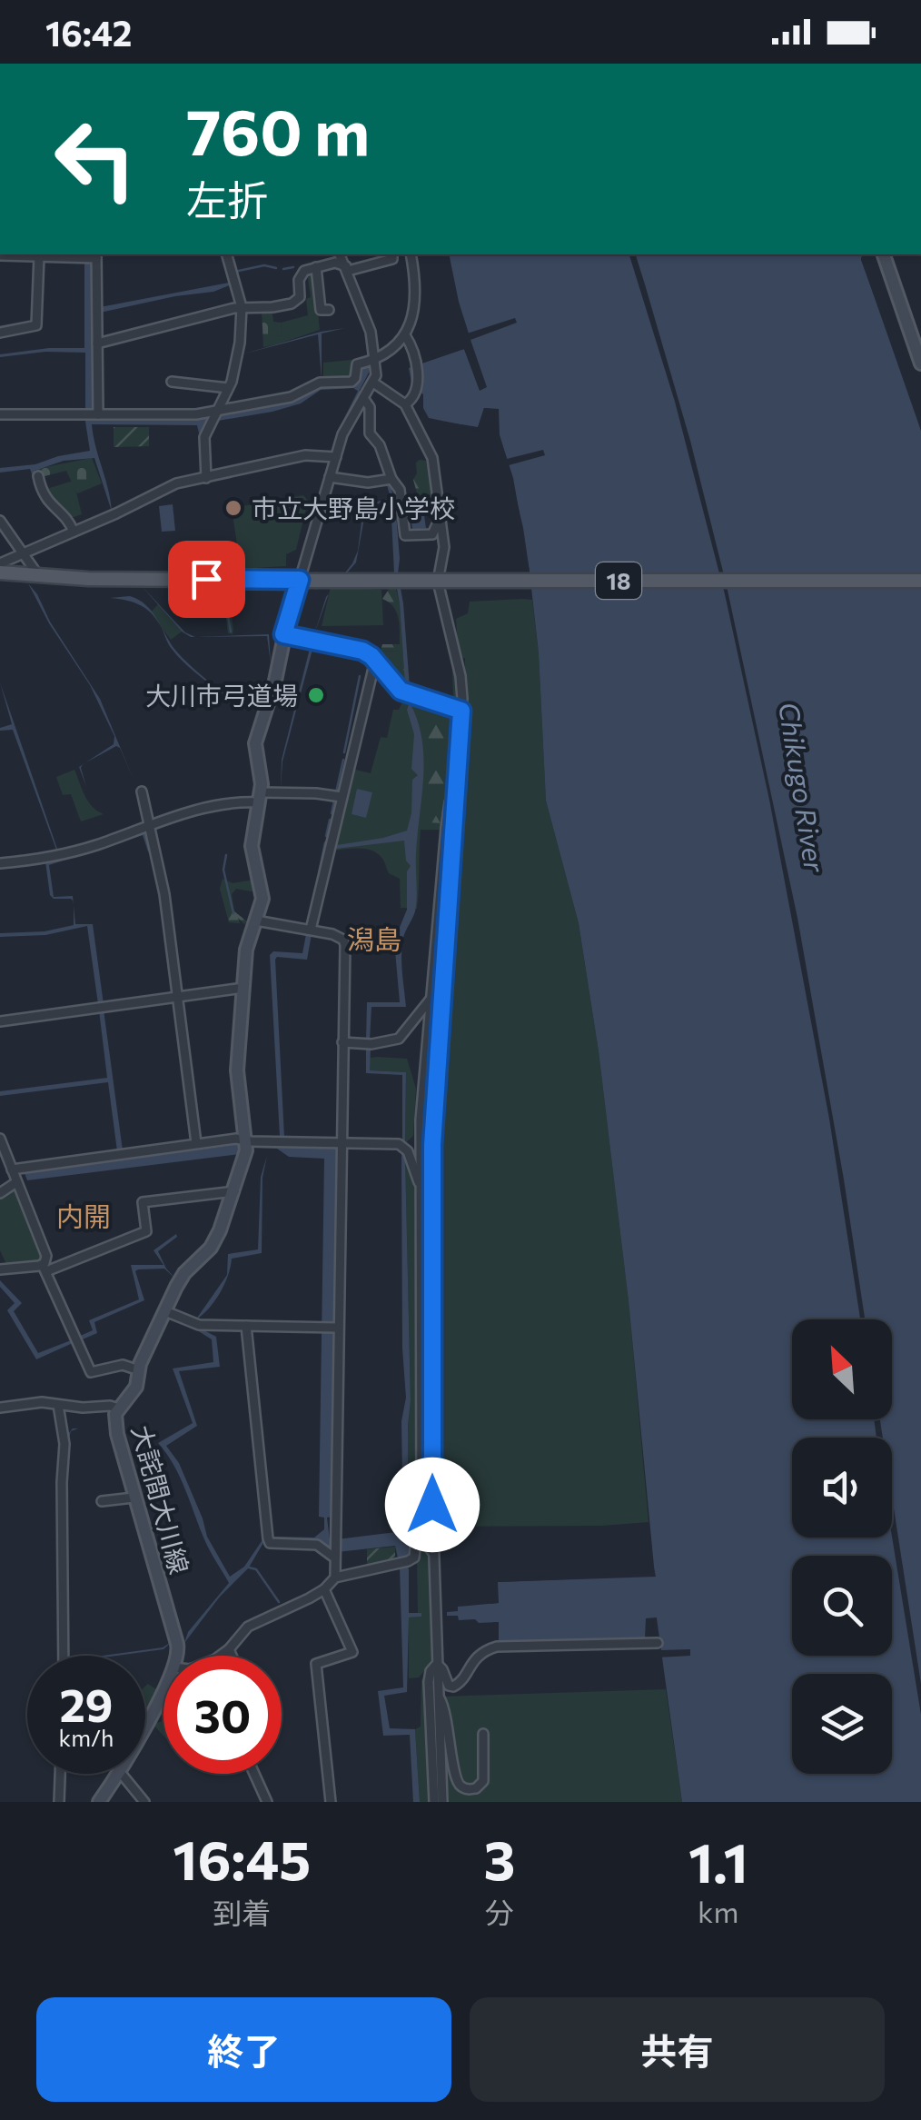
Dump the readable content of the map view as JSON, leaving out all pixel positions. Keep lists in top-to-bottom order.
{
  "streets": {
    "main road": ["18", "大詫間大川線"]
  },
  "crossings": [
    ["18", "大詫間大川線"]
  ],
  "districts": ["潟島", "内開"],
  "water": ["Chikugo River"],
  "places": ["市立大野島小学校", "大川市弓道場"],
  "north": "top left",
  "page": {
    "status": "16:42",
    "turn": ["760 m", "左折"],
    "speed": "29 km/h",
    "limit": "30",
    "eta": [
      "16:45",
      "到着",
      "3",
      "分",
      "1.1",
      "km"
    ],
    "buttons": ["終了", "共有"]
  }
}
